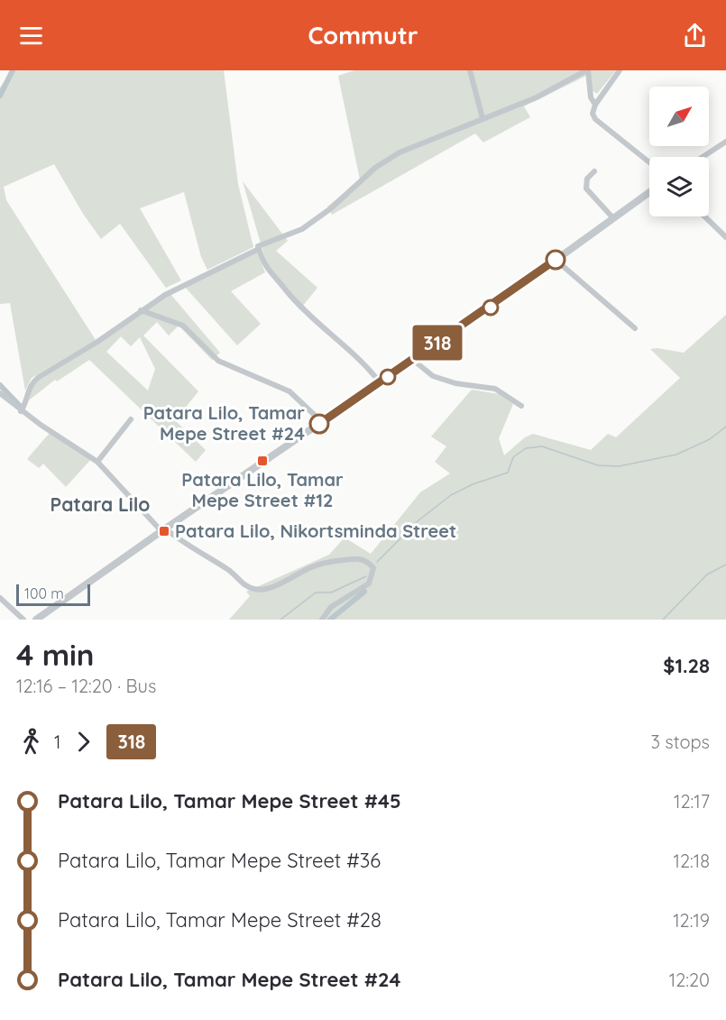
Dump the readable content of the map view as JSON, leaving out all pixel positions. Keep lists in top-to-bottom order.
{
  "districts": ["Patara Lilo"],
  "places": {
    "other": ["Patara Lilo, Tamar Mepe Street #24"],
    "transit": ["Patara Lilo, Tamar Mepe Street #12", "Patara Lilo, Nikortsminda Street"]
  },
  "lines": ["bus line 318"],
  "scale_bar": "100 m",
  "north": "top right",
  "page": {
    "header": "Commutr",
    "on_map": "318",
    "scale": "100 m",
    "heading": ["4 min", "12:16 – 12:20 · Bus", "$1.28"],
    "legs": ["1", "318", "3 stops"],
    "list": [
      {
        "name": "Patara Lilo, Tamar Mepe Street #45",
        "value": "12:17"
      },
      {
        "name": "Patara Lilo, Tamar Mepe Street #36",
        "value": "12:18"
      },
      {
        "name": "Patara Lilo, Tamar Mepe Street #28",
        "value": "12:19"
      },
      {
        "name": "Patara Lilo, Tamar Mepe Street #24",
        "value": "12:20"
      }
    ]
  }
}
